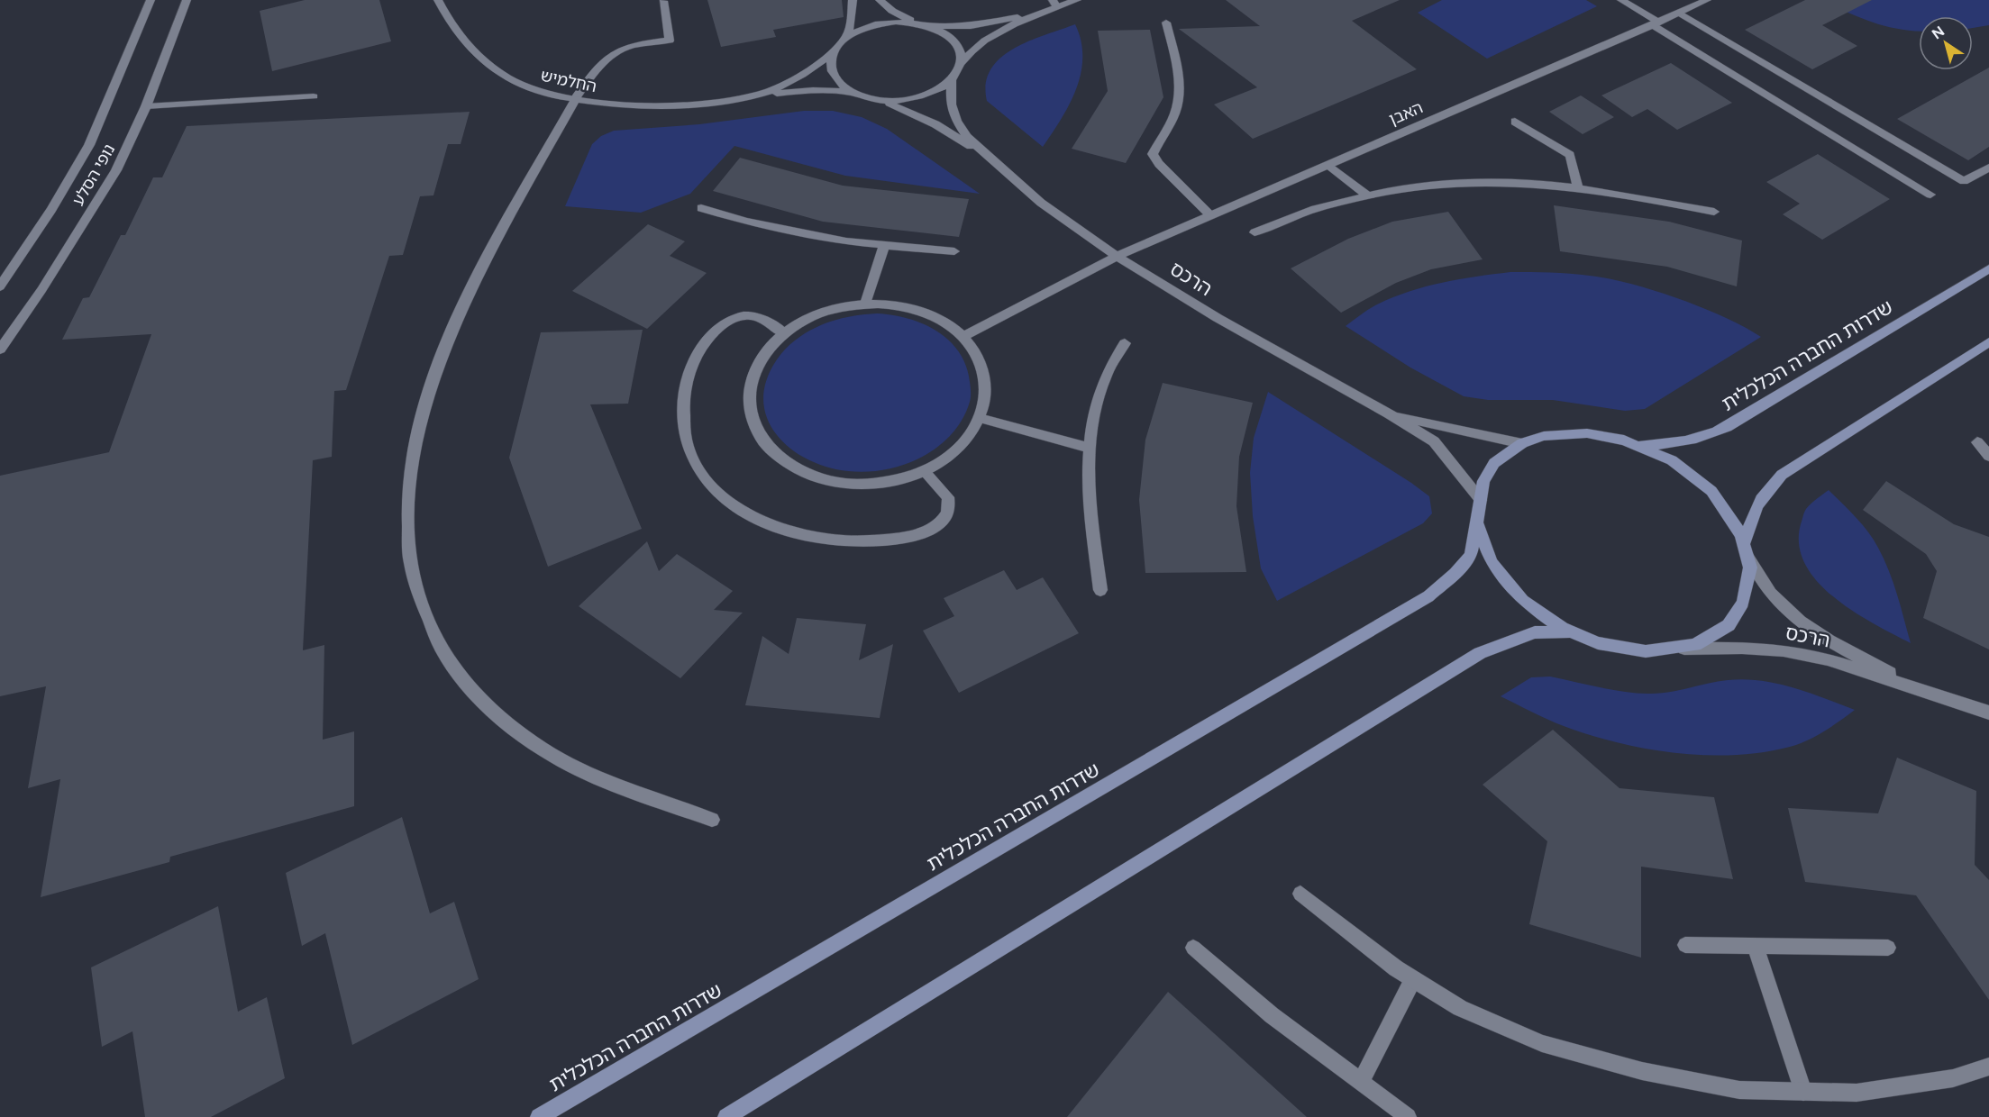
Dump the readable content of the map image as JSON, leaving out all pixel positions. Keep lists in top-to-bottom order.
{
  "streets": {
    "main road": ["שדרות החברה הכלכלית"],
    "street": [
      "החלמיש",
      "האבן",
      "נופי הסלע",
      "הרכס"
    ]
  },
  "crossings": [
    ["החלמיש", "הרכס"],
    ["האבן", "הרכס"],
    ["הרכס", "שדרות החברה הכלכלית"]
  ],
  "north": "top left"
}
